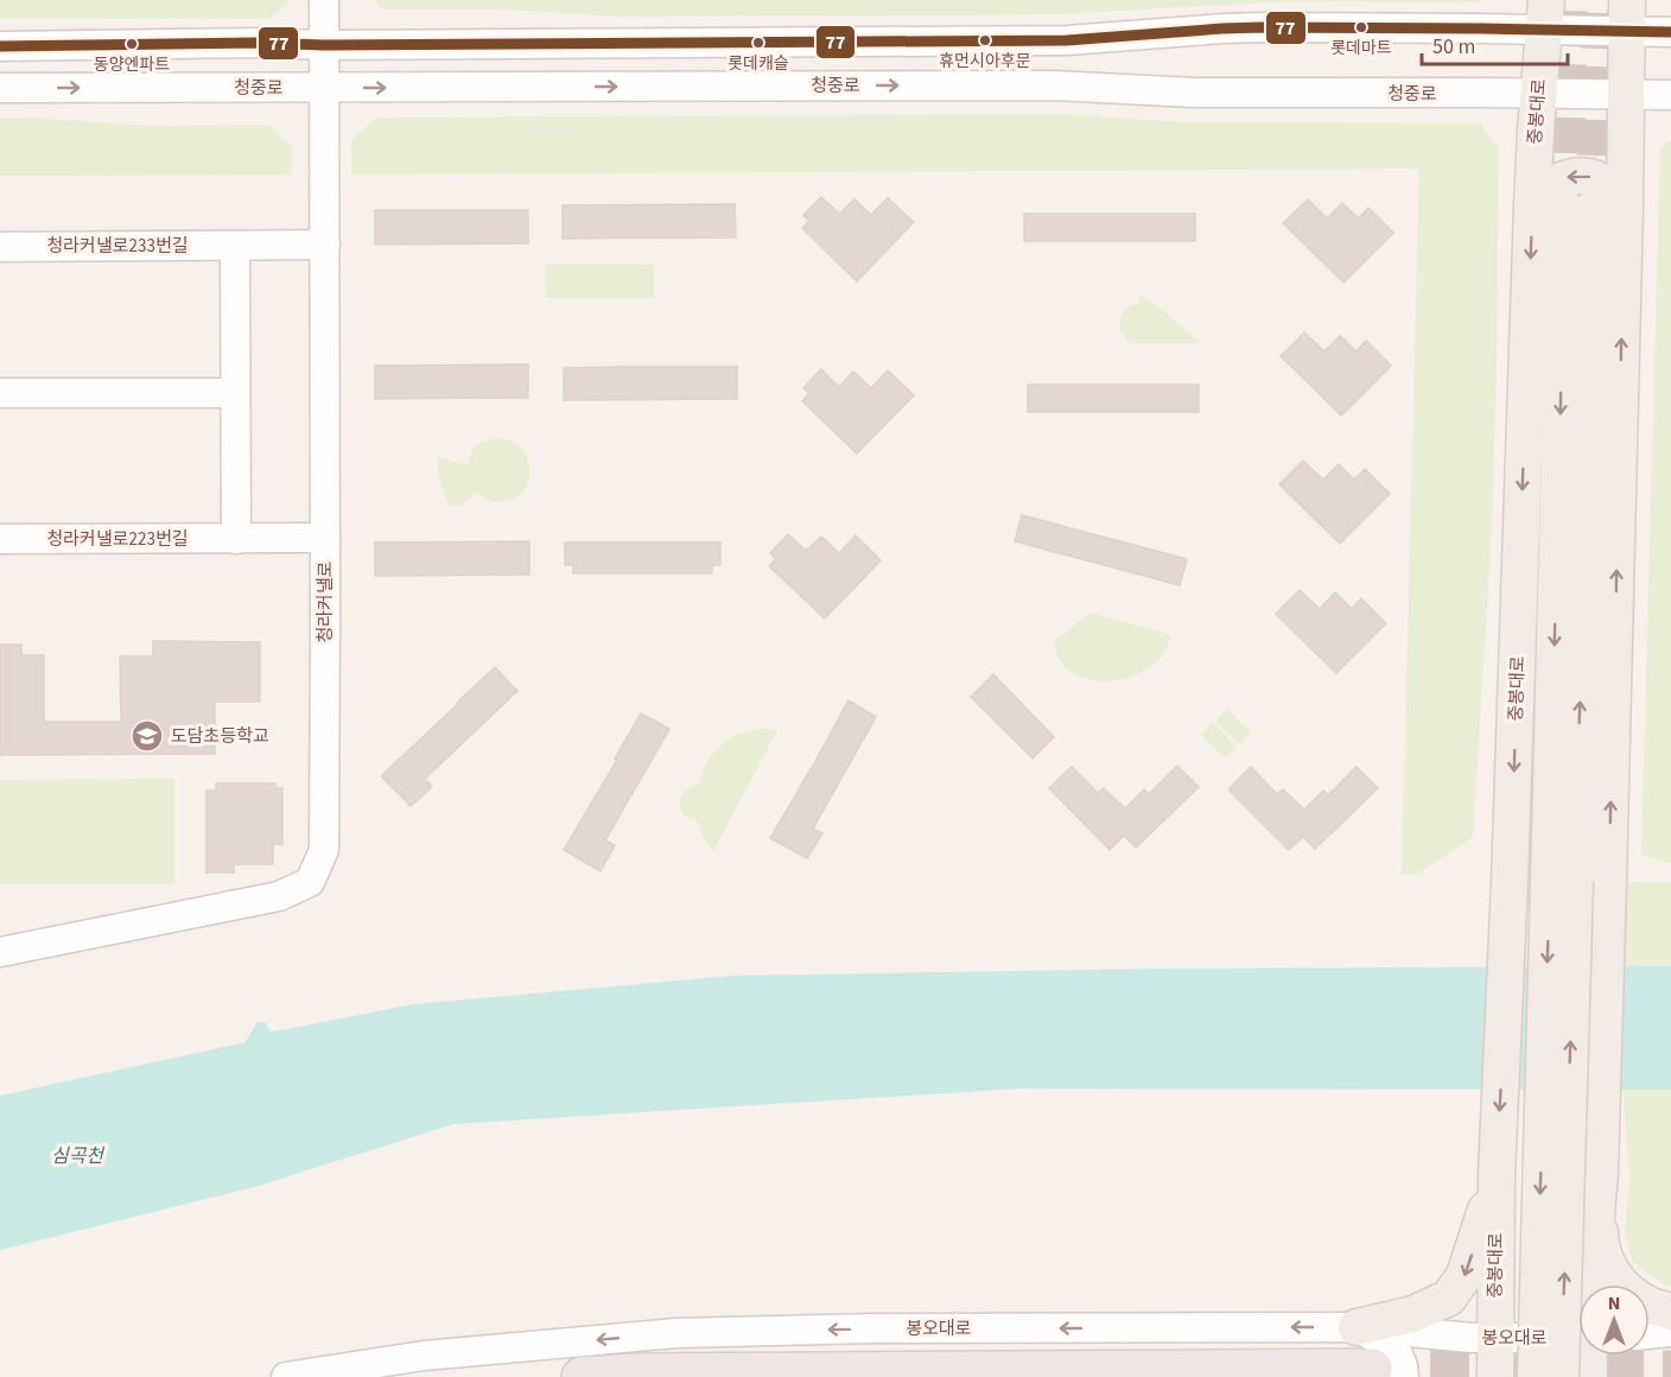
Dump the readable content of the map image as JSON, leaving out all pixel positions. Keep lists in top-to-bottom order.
{
  "streets": {
    "main road": ["중봉대로"],
    "street": [
      "청중로",
      "청라커낼로233번길",
      "청라커낼로223번길",
      "청라커낼로",
      "봉오대로"
    ]
  },
  "crossings": [
    ["청중로", "중봉대로"],
    ["청중로", "청라커낼로"],
    ["중봉대로", "봉오대로"],
    ["청라커낼로233번길", "청라커낼로"],
    ["청라커낼로223번길", "청라커낼로"]
  ],
  "one_way": ["봉오대로"],
  "water": ["심곡천"],
  "places": {
    "other": [
      "롯데마트",
      "휴먼시아후문",
      "롯데캐슬",
      "동양엔파트"
    ],
    "school or university": ["도담초등학교"]
  },
  "lines": ["transit line 77"],
  "scale_bar": "50 m",
  "north": "top"
}
